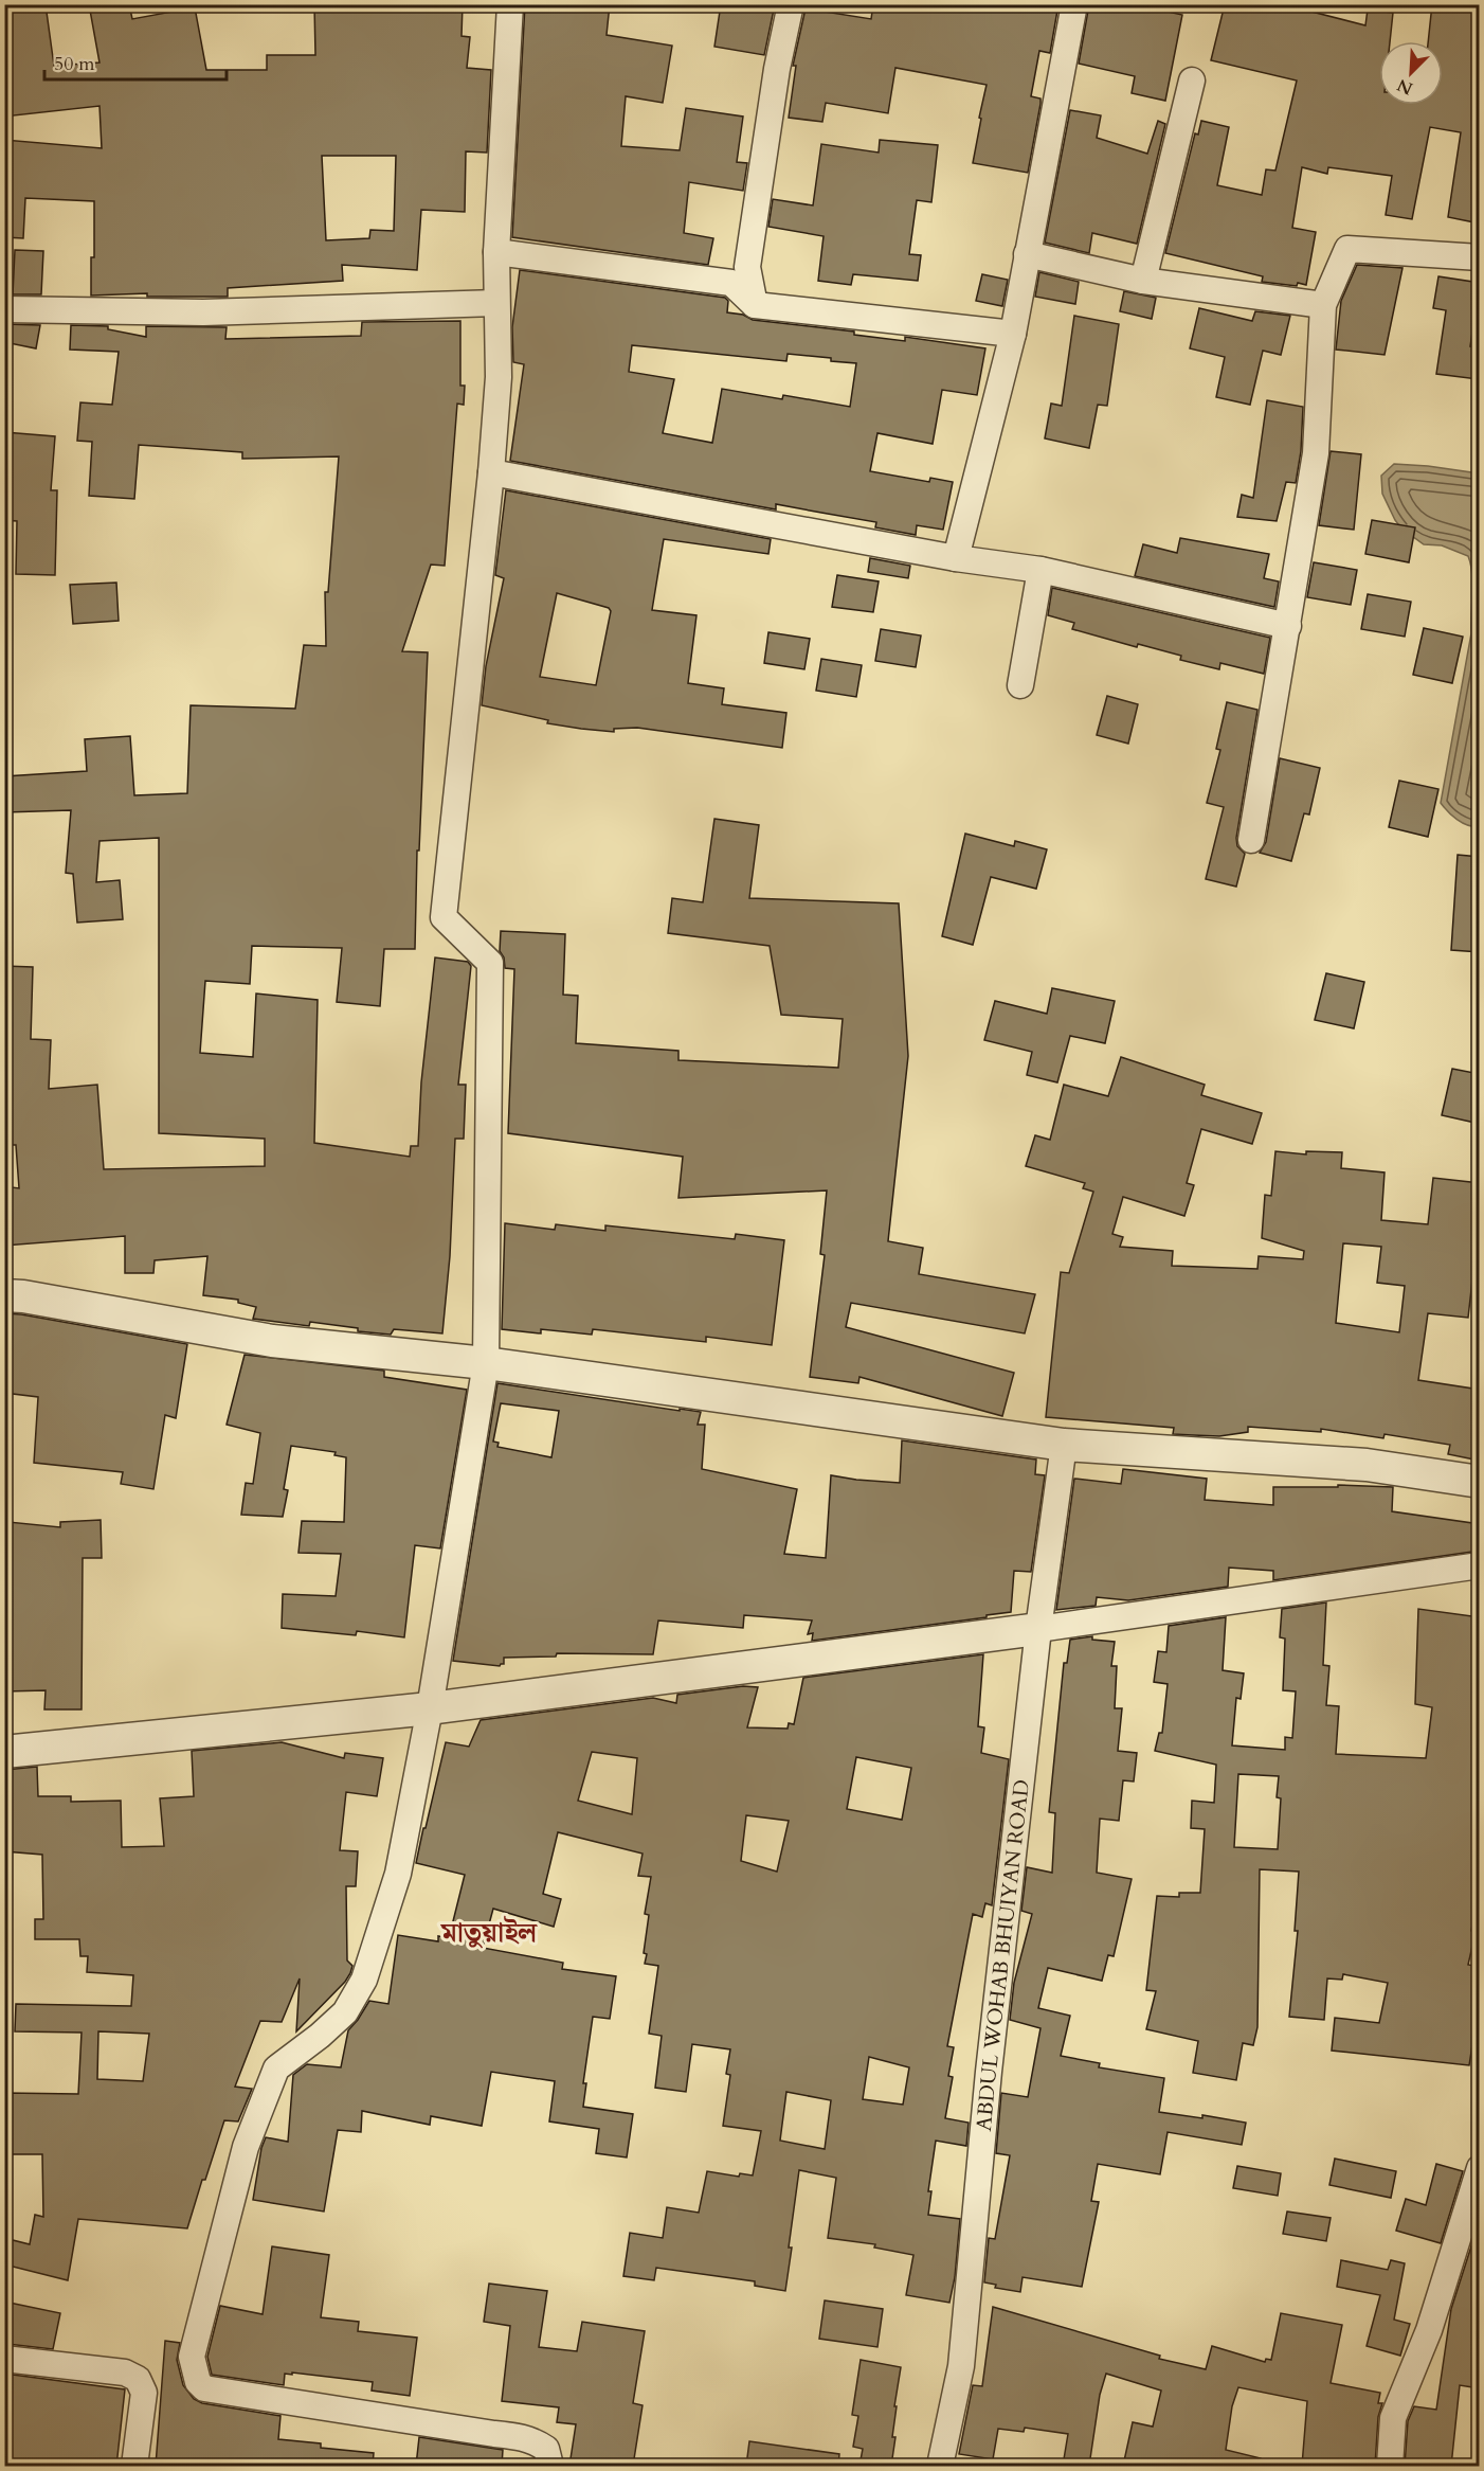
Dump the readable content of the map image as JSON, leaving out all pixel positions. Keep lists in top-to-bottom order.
{
  "streets": {
    "street": ["ABDUL WOHAB BHUIYAN ROAD"]
  },
  "districts": ["মাতুয়াইল"],
  "scale_bar": "50 m",
  "north": "bottom left"
}
